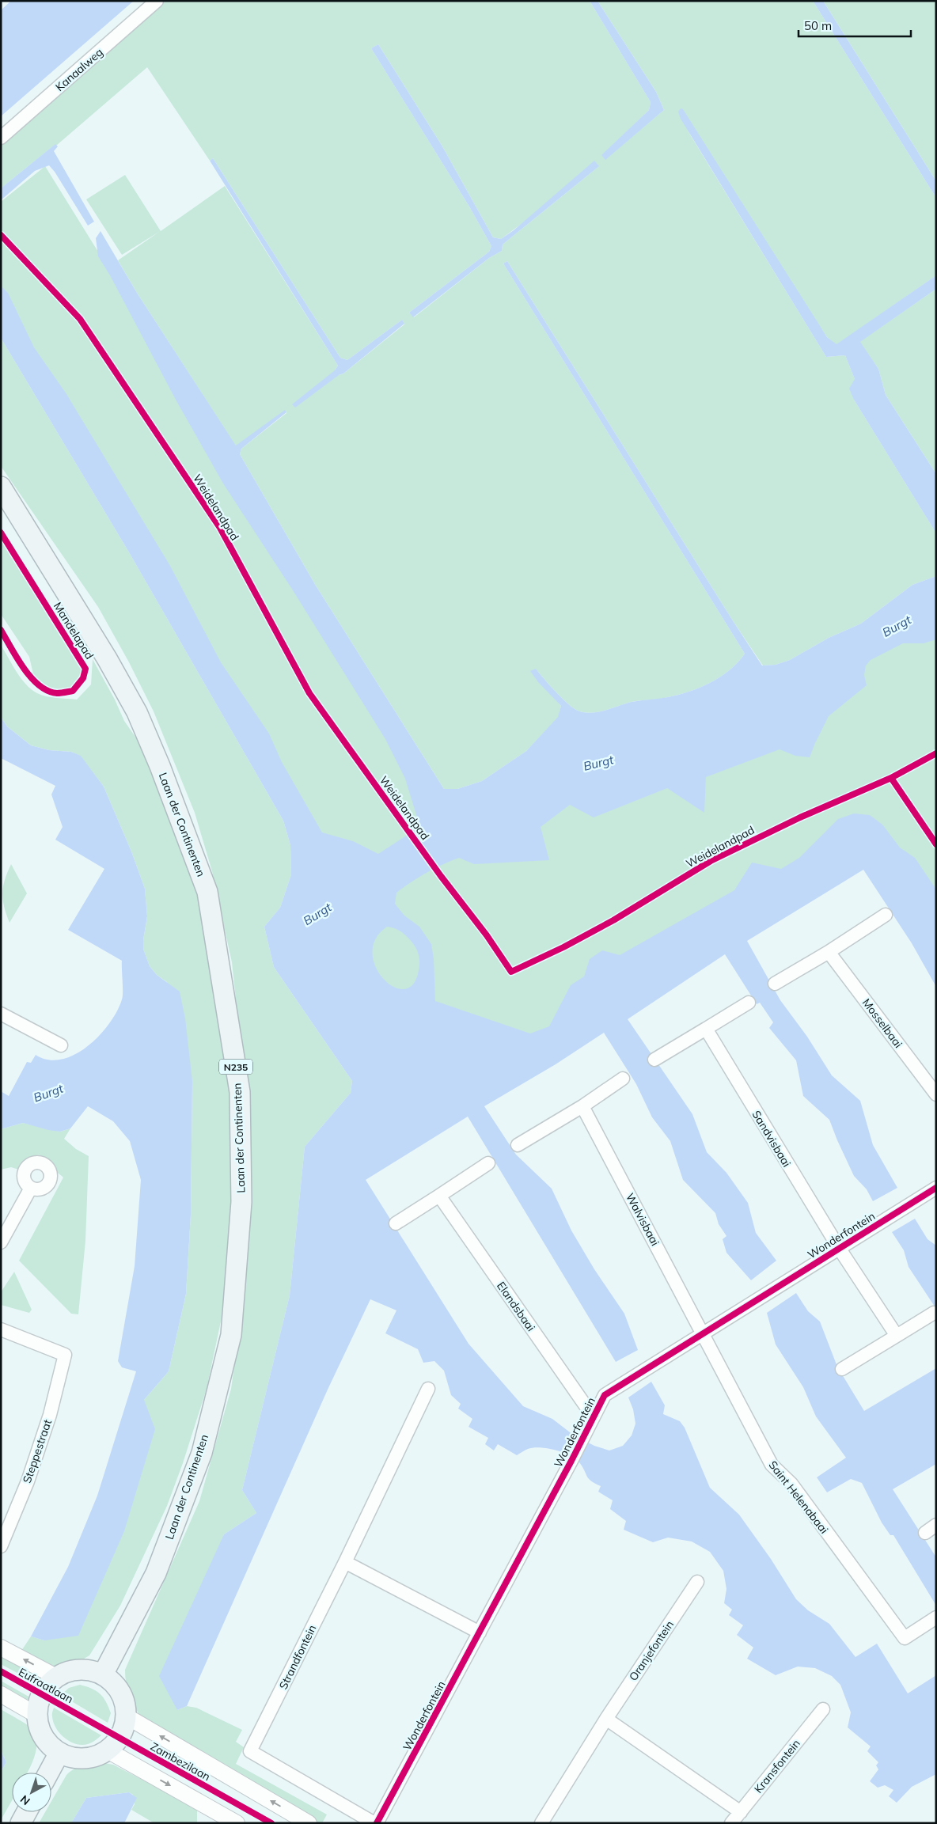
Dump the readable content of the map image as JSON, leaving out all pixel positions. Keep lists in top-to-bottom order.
{
  "streets": {
    "main road": ["Laan der Continenten", "N235"],
    "street": [
      "Kanaalweg",
      "Mosselbaai",
      "Sandvisbaai",
      "Walvisbaai",
      "Wonderfontein",
      "Elandsbaai",
      "Steppestraat",
      "Saint Helenabaai",
      "Oranjefontein",
      "Strandfontein",
      "Eufraatlaan",
      "Zambezilaan",
      "Kransfontein"
    ],
    "cycle path": ["Weidelandpad", "Mandelapad"]
  },
  "crossings": [
    ["Laan der Continenten", "Eufraatlaan"],
    ["Laan der Continenten", "Zambezilaan"],
    ["Sandvisbaai", "Wonderfontein"],
    ["Walvisbaai", "Wonderfontein"],
    ["Walvisbaai", "Saint Helenabaai"],
    ["Wonderfontein", "Elandsbaai"],
    ["Wonderfontein", "Saint Helenabaai"],
    ["Wonderfontein", "Strandfontein"],
    ["Eufraatlaan", "Zambezilaan"]
  ],
  "water": ["Burgt"],
  "scale_bar": "50 m",
  "north": "bottom left"
}
